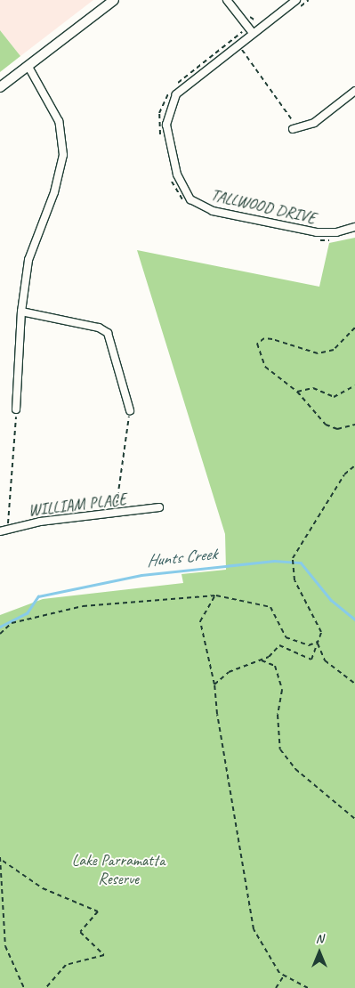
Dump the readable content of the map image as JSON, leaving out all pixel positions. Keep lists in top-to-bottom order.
{
  "streets": {
    "street": ["TALLWOOD DRIVE", "WILLIAM PLACE"]
  },
  "water": ["Hunts Creek"],
  "parks": ["Lake Parramatta Reserve"],
  "north": "top"
}
